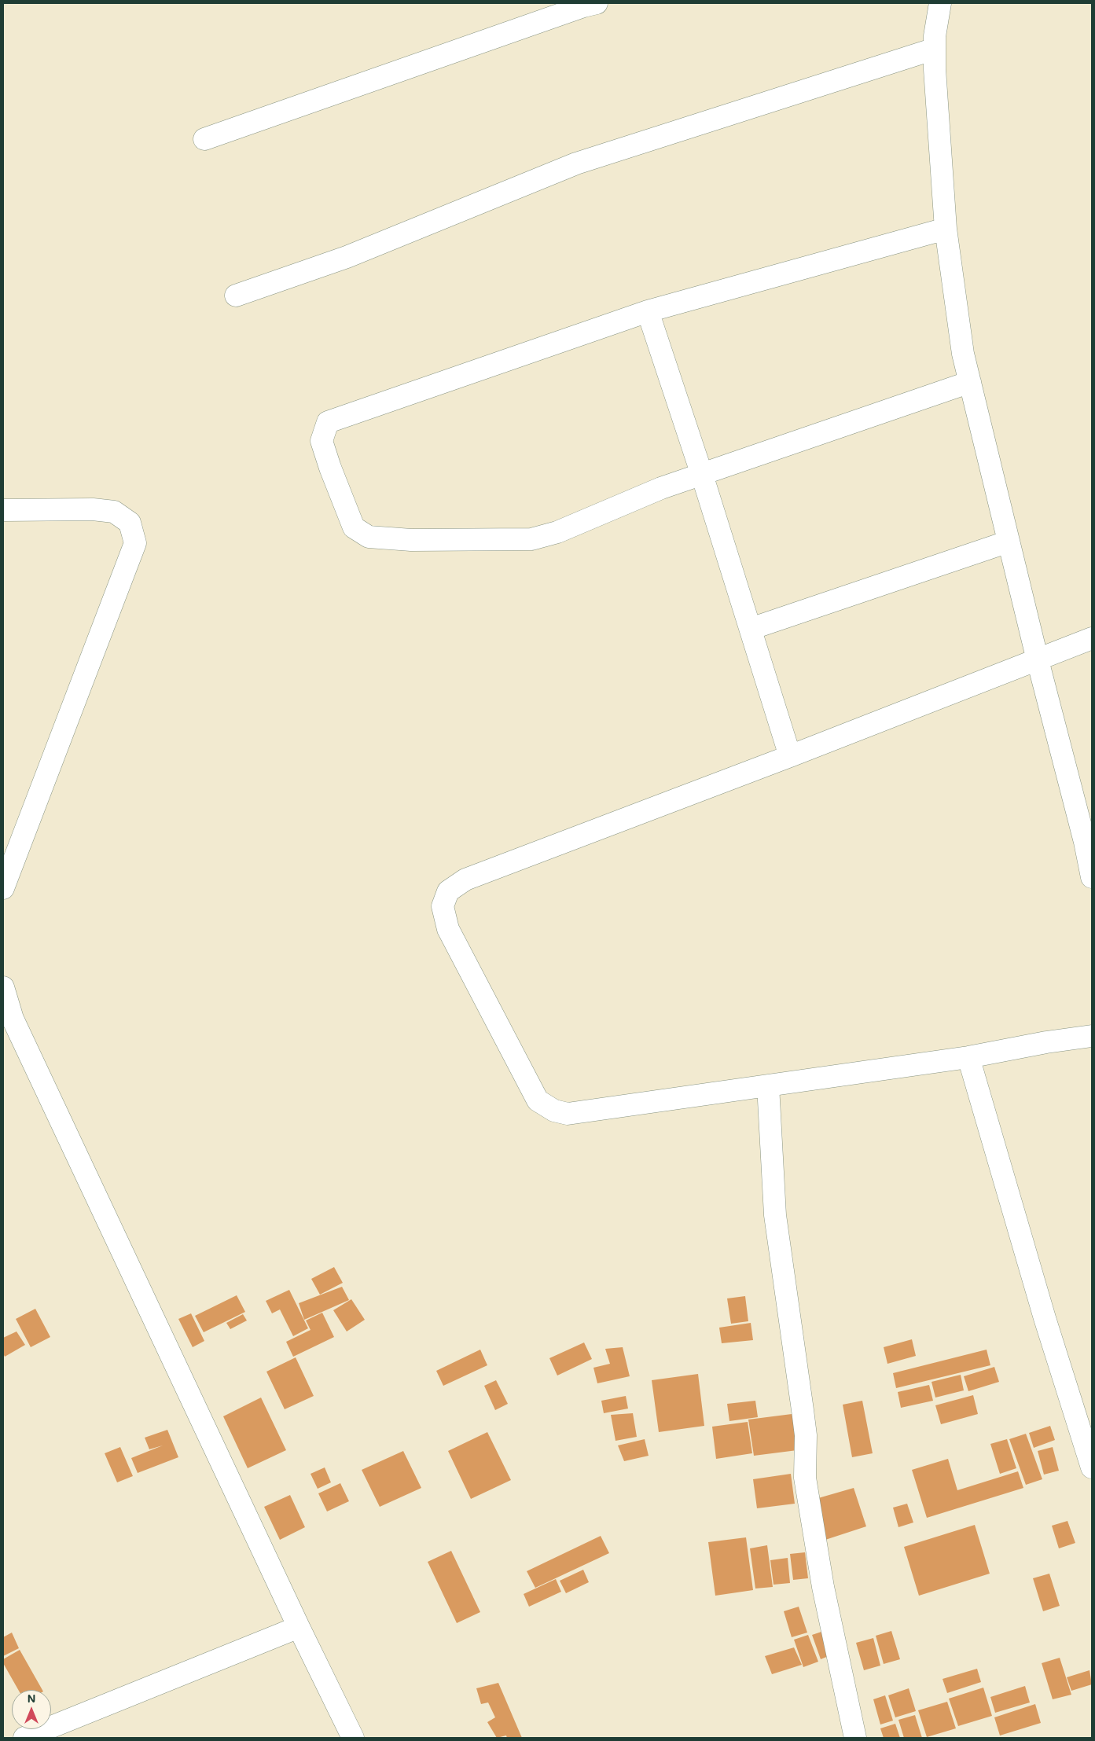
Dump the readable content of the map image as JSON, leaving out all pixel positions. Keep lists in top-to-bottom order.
{
  "north": "top"
}
